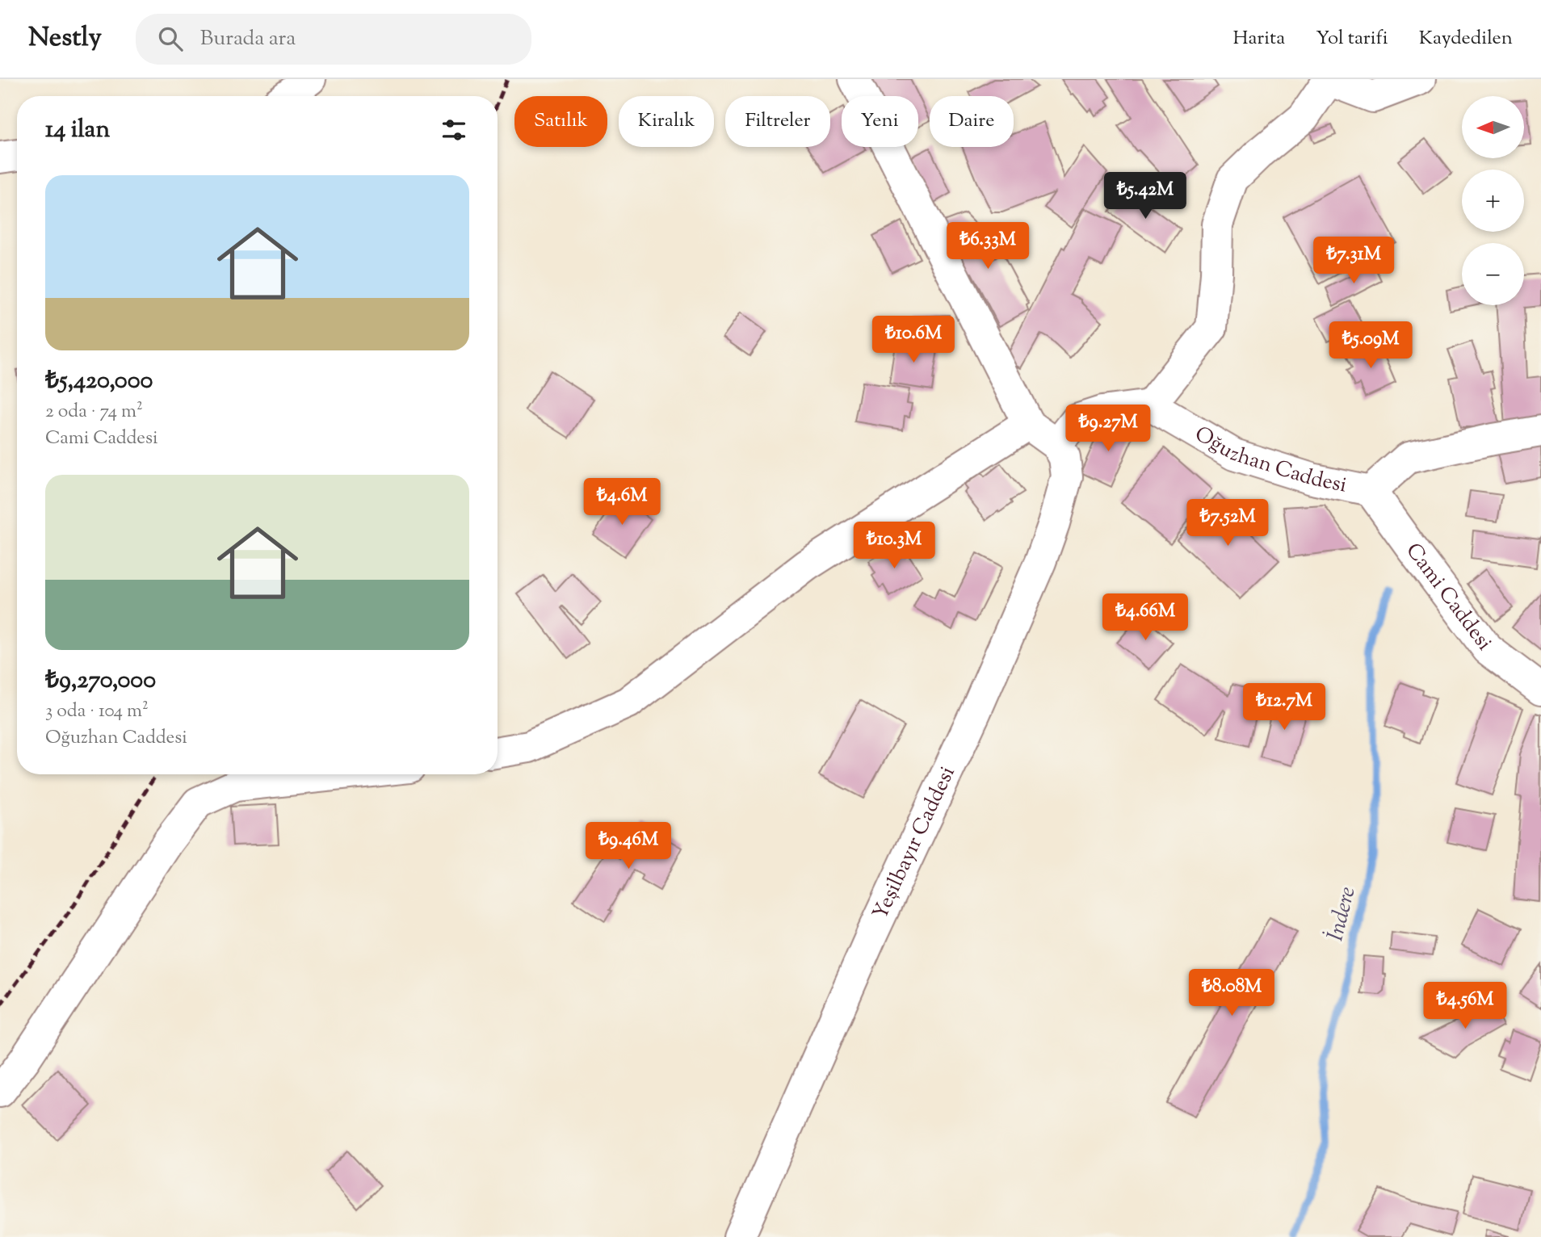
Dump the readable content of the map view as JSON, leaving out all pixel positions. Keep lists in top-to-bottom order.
{
  "streets": {
    "street": ["Oğuzhan Caddesi", "Cami Caddesi", "Yeşilbayır Caddesi"]
  },
  "crossings": [
    ["Oğuzhan Caddesi", "Cami Caddesi"]
  ],
  "water": ["İndere"],
  "north": "left",
  "page": {
    "header": "Nestly",
    "search": "Burada ara",
    "nav": ["Harita", "Yol tarifi", "Kaydedilen"],
    "map_buttons": ["+", "−"],
    "chip": [
      "Satılık",
      "Kiralık",
      "Filtreler",
      "Yeni",
      "Daire"
    ],
    "heading": "14 ilan",
    "list": [
      {
        "name": "₺5,420,000",
        "note": "2 oda · 74 m² · Cami Caddesi"
      },
      {
        "name": "₺9,270,000",
        "note": "3 oda · 104 m² · Oğuzhan Caddesi"
      }
    ],
    "price": [
      "₺5.42M",
      "₺6.33M",
      "₺7.31M",
      "₺10.6M",
      "₺5.09M",
      "₺9.27M",
      "₺4.6M",
      "₺7.52M",
      "₺10.3M",
      "₺4.66M",
      "₺12.7M",
      "₺9.46M",
      "₺8.08M",
      "₺4.56M"
    ]
  }
}
